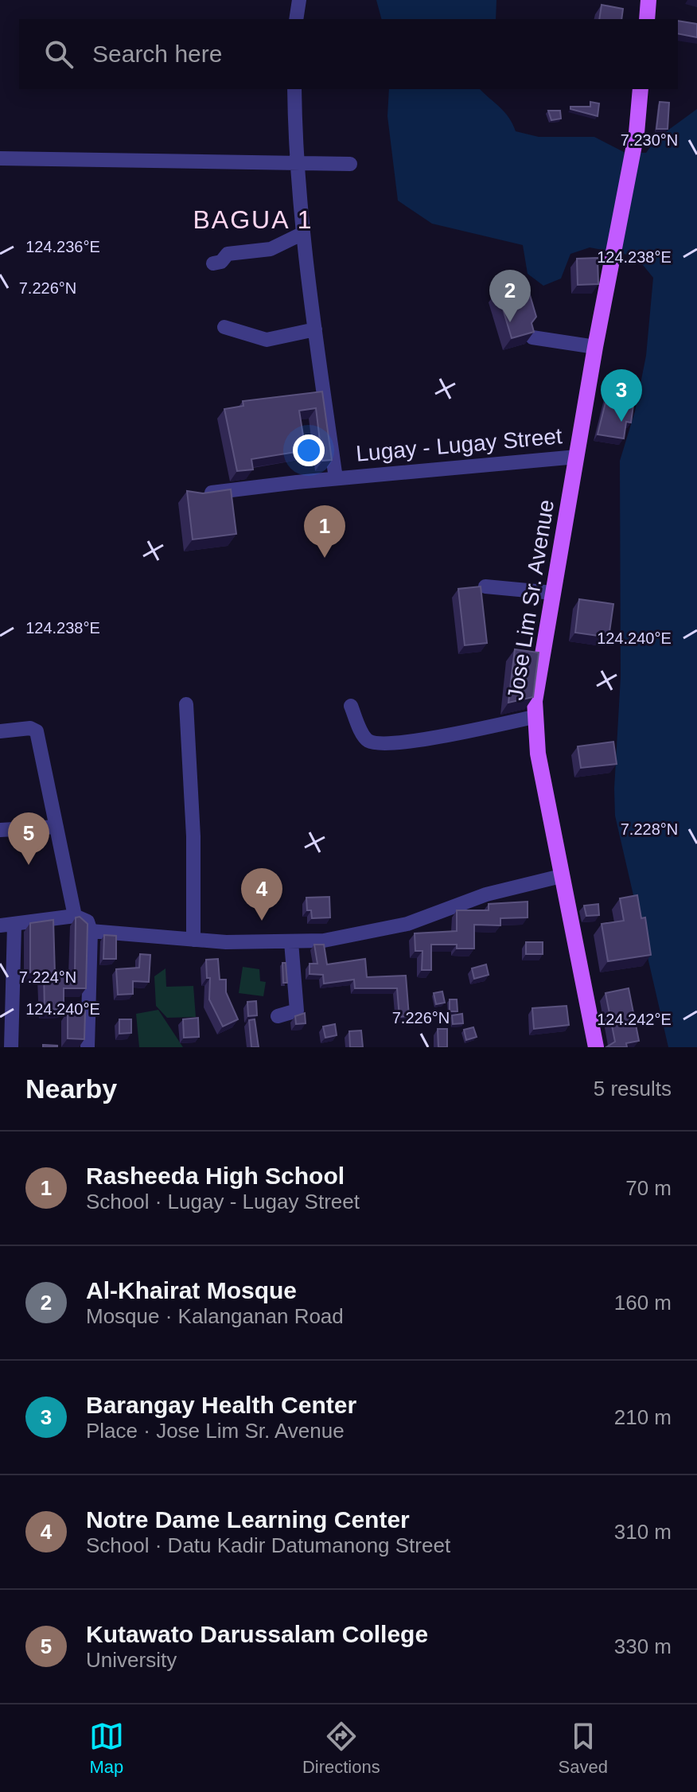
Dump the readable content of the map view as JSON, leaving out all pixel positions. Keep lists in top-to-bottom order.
{
  "streets": {
    "main road": ["Jose Lim Sr. Avenue"],
    "street": ["Lugay - Lugay Street"]
  },
  "crossings": [
    ["Lugay - Lugay Street", "Jose Lim Sr. Avenue"]
  ],
  "districts": ["BAGUA 1"],
  "page": {
    "search": "Search here",
    "pins": [
      "2",
      "3",
      "1",
      "5",
      "4"
    ],
    "heading": ["Nearby", "5 results"],
    "list": [
      {
        "mark": "1",
        "name": "Rasheeda High School",
        "note": "School · Lugay - Lugay Street",
        "value": "70 m"
      },
      {
        "mark": "2",
        "name": "Al-Khairat Mosque",
        "note": "Mosque · Kalanganan Road",
        "value": "160 m"
      },
      {
        "mark": "3",
        "name": "Barangay Health Center",
        "note": "Place · Jose Lim Sr. Avenue",
        "value": "210 m"
      },
      {
        "mark": "4",
        "name": "Notre Dame Learning Center",
        "note": "School · Datu Kadir Datumanong Street",
        "value": "310 m"
      },
      {
        "mark": "5",
        "name": "Kutawato Darussalam College",
        "note": "University",
        "value": "330 m"
      }
    ],
    "nav": ["Map", "Directions", "Saved"]
  },
  "coordinates": [
    "7.230°N",
    "124.236°E",
    "124.238°E",
    "7.226°N",
    "124.240°E",
    "7.228°N",
    "7.224°N",
    "124.242°E"
  ]
}
